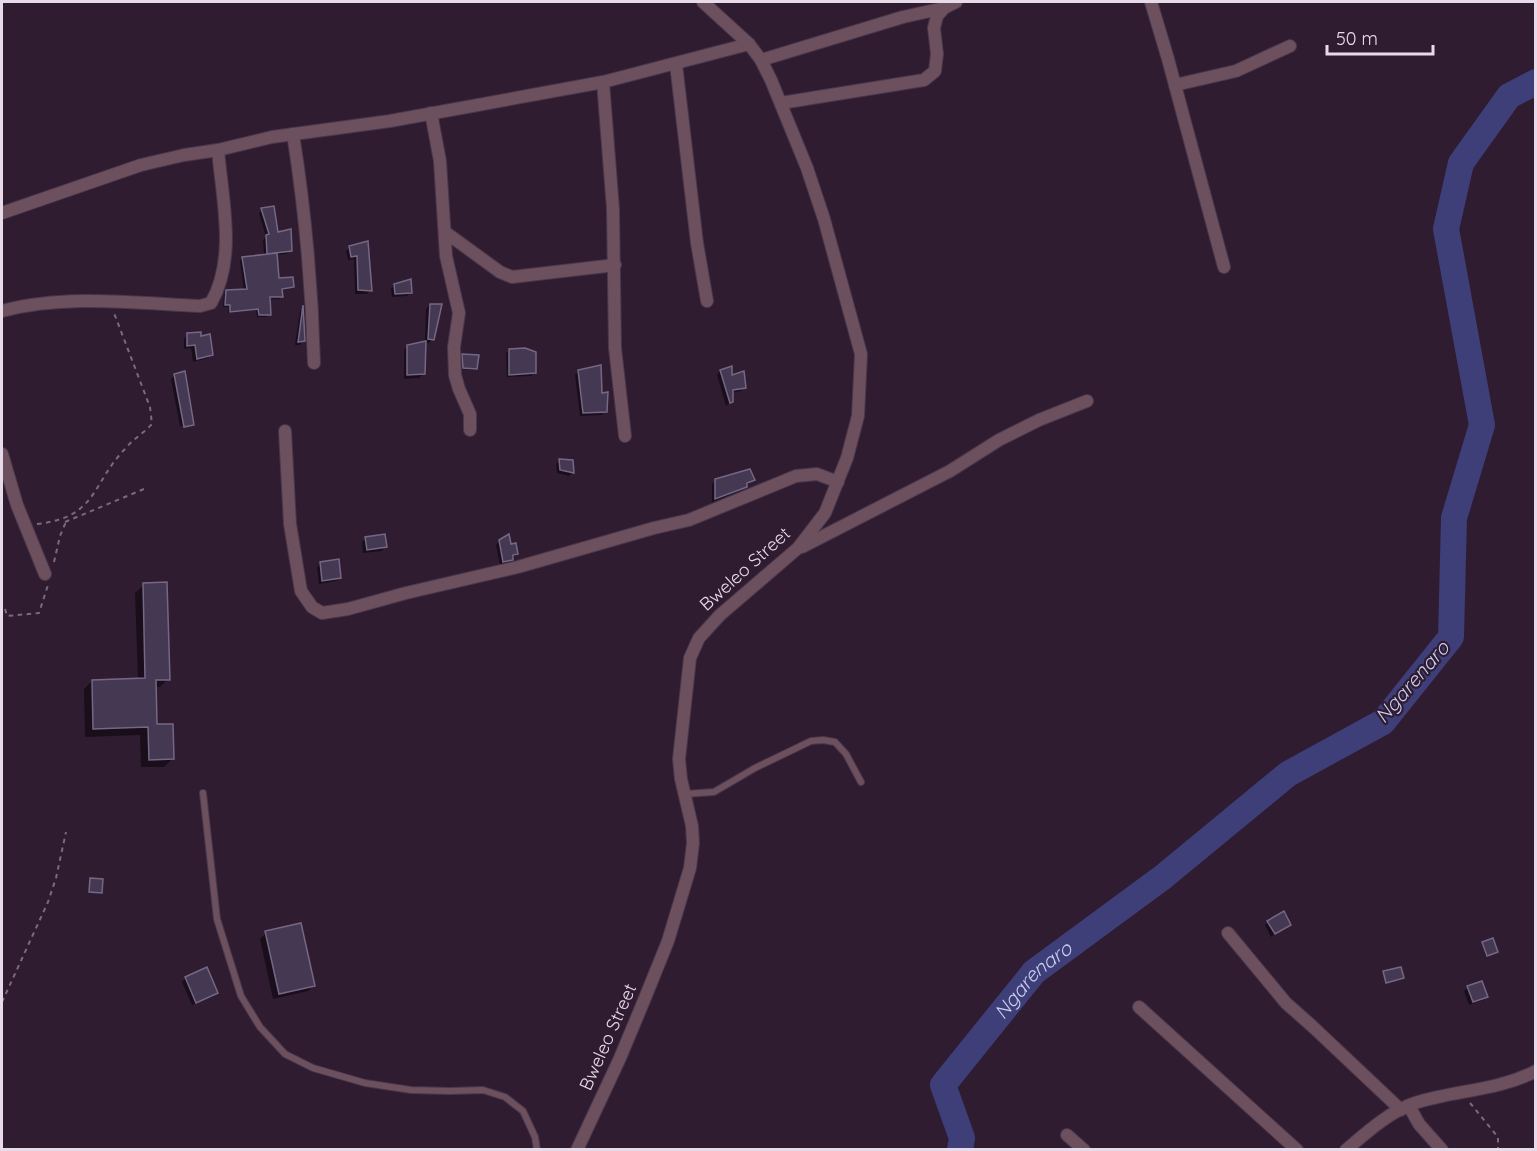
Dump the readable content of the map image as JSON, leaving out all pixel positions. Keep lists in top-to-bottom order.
{
  "streets": {
    "street": ["Bweleo Street"]
  },
  "water": ["Ngarenaro"],
  "scale_bar": "50 m"
}
